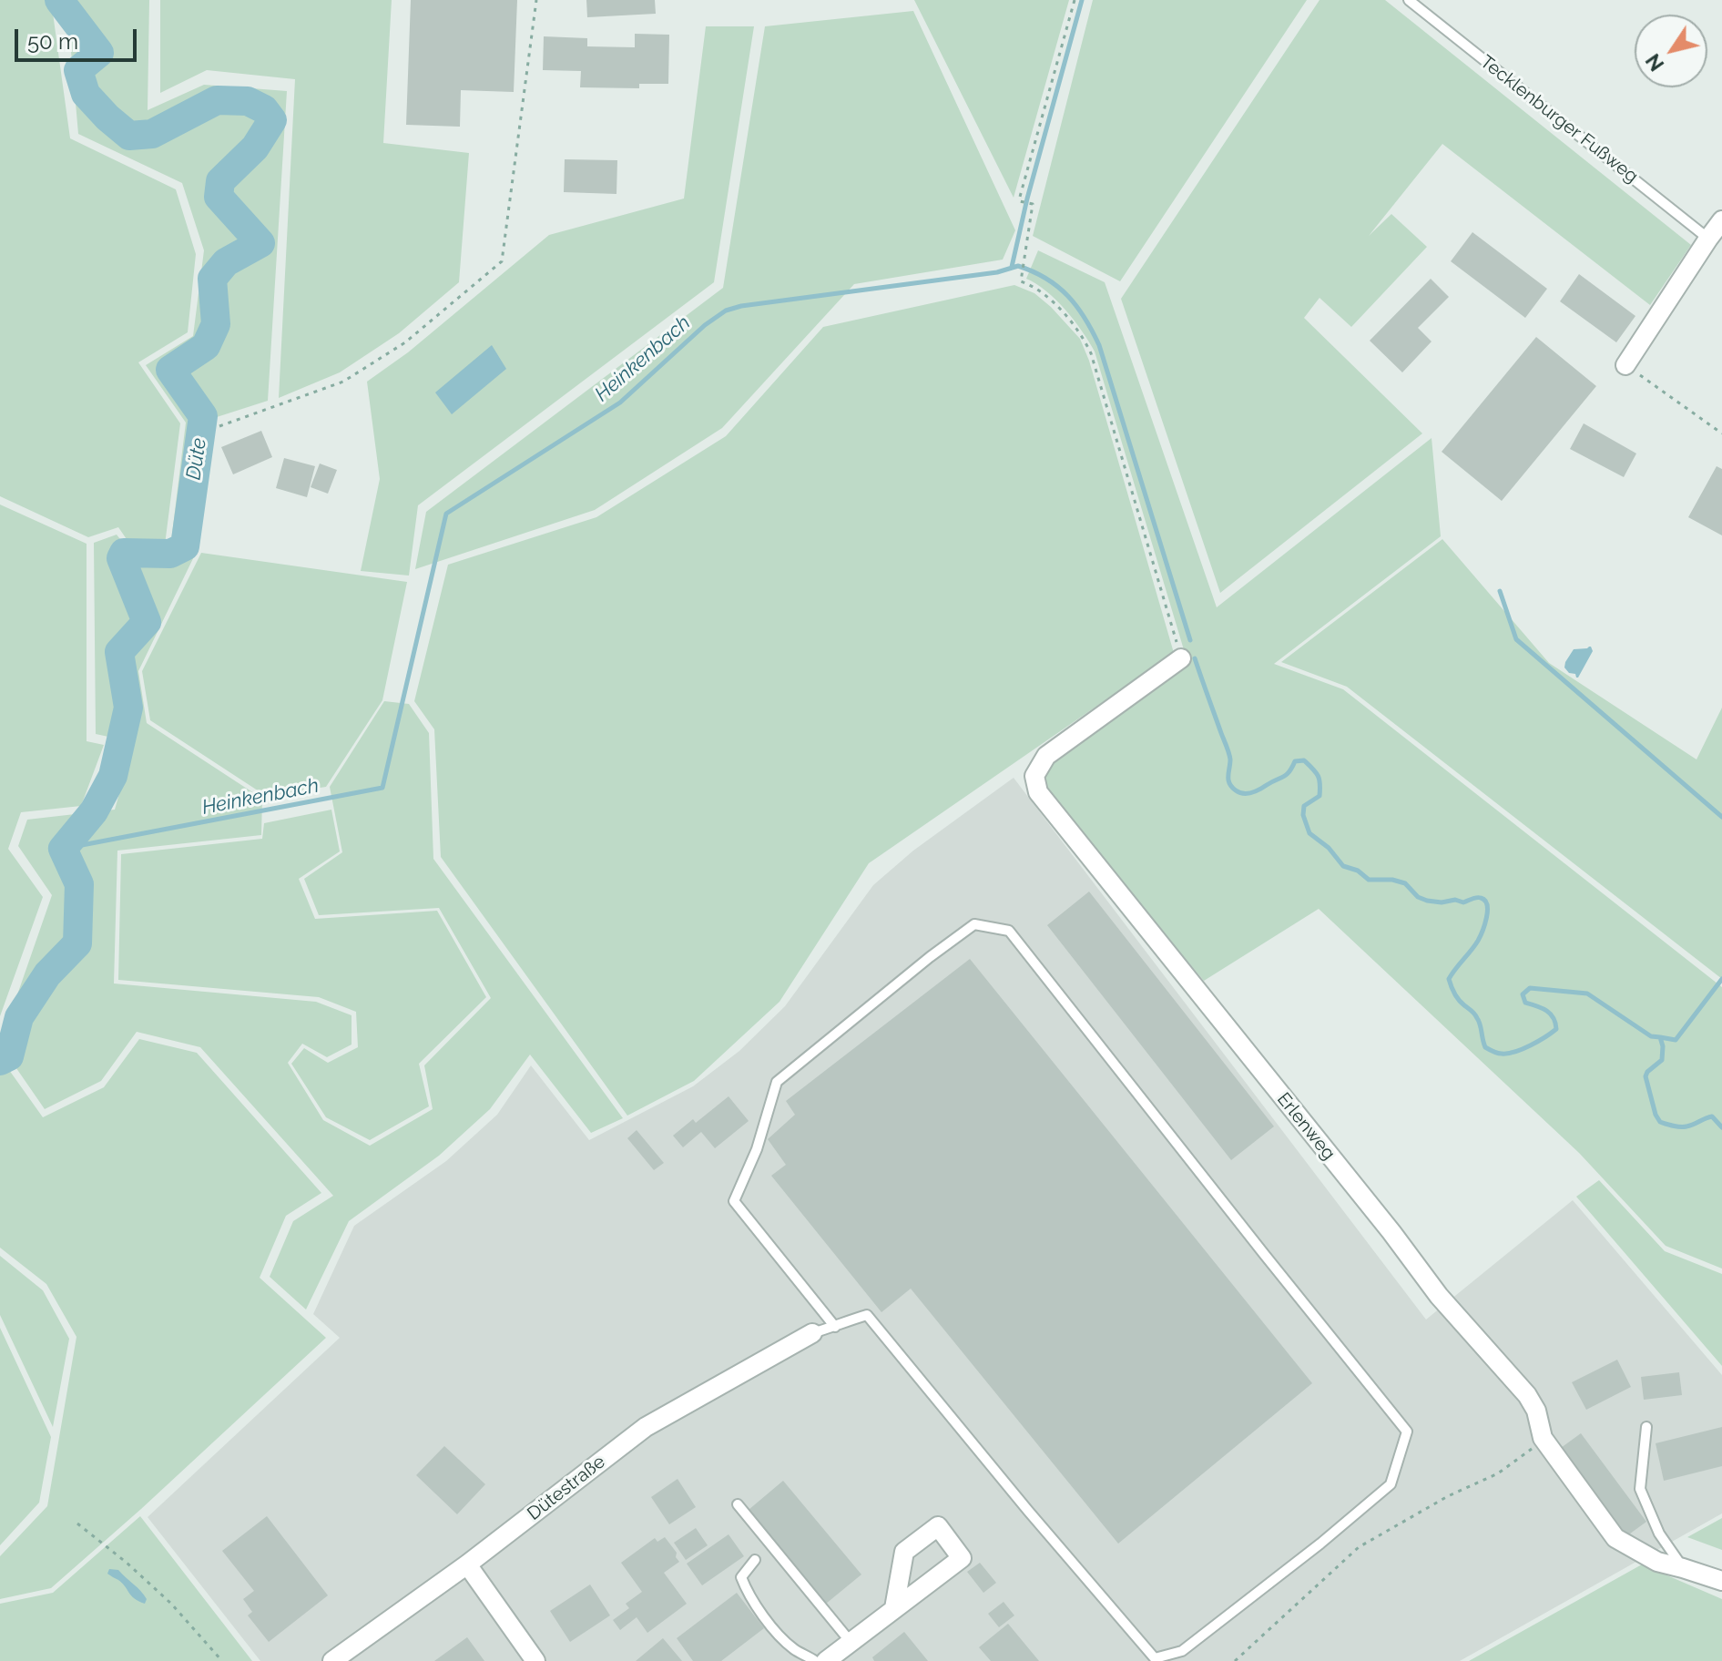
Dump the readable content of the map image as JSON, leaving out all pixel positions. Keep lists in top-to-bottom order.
{
  "streets": {
    "street": ["Erlenweg", "Dütestraße"],
    "lane": ["Tecklenburger Fußweg"]
  },
  "water": ["Heinkenbach", "Düte"],
  "scale_bar": "50 m",
  "north": "bottom left"
}
